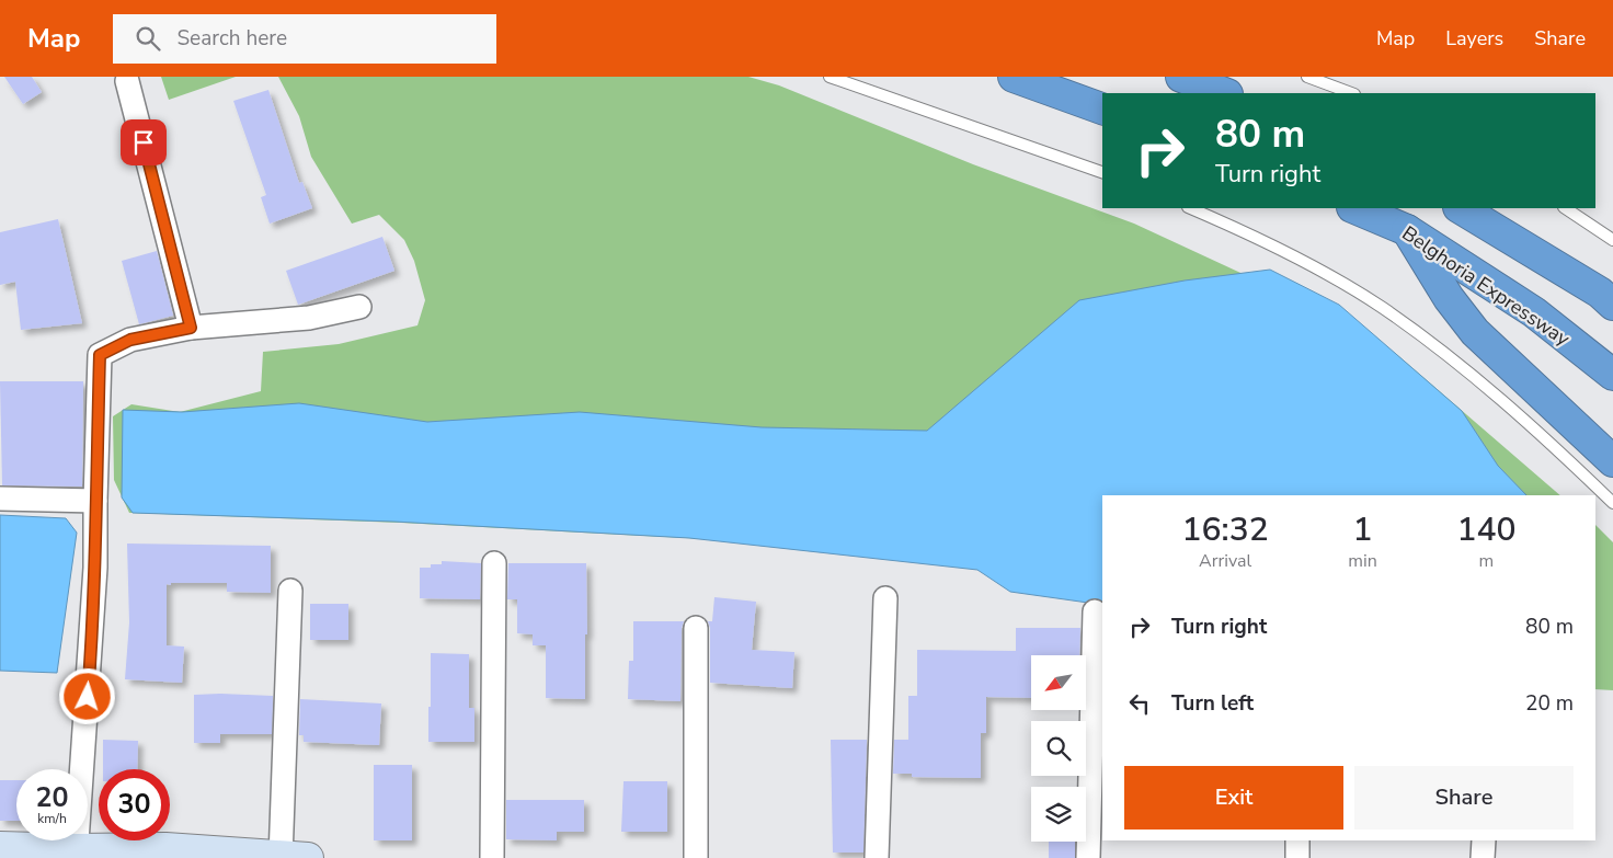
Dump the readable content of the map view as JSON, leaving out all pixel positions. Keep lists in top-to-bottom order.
{
  "streets": {
    "highway": ["Belghoria Expressway"]
  },
  "north": "bottom left",
  "page": {
    "header": "Map",
    "search": "Search here",
    "nav": ["Map", "Layers", "Share"],
    "turn": ["80 m", "Turn right"],
    "eta": [
      "16:32",
      "Arrival",
      "1",
      "min",
      "140",
      "m"
    ],
    "list": [
      {
        "name": "Turn right",
        "value": "80 m"
      },
      {
        "name": "Turn left",
        "value": "20 m"
      }
    ],
    "buttons": ["Exit", "Share"],
    "speed": "20 km/h",
    "limit": "30"
  }
}
